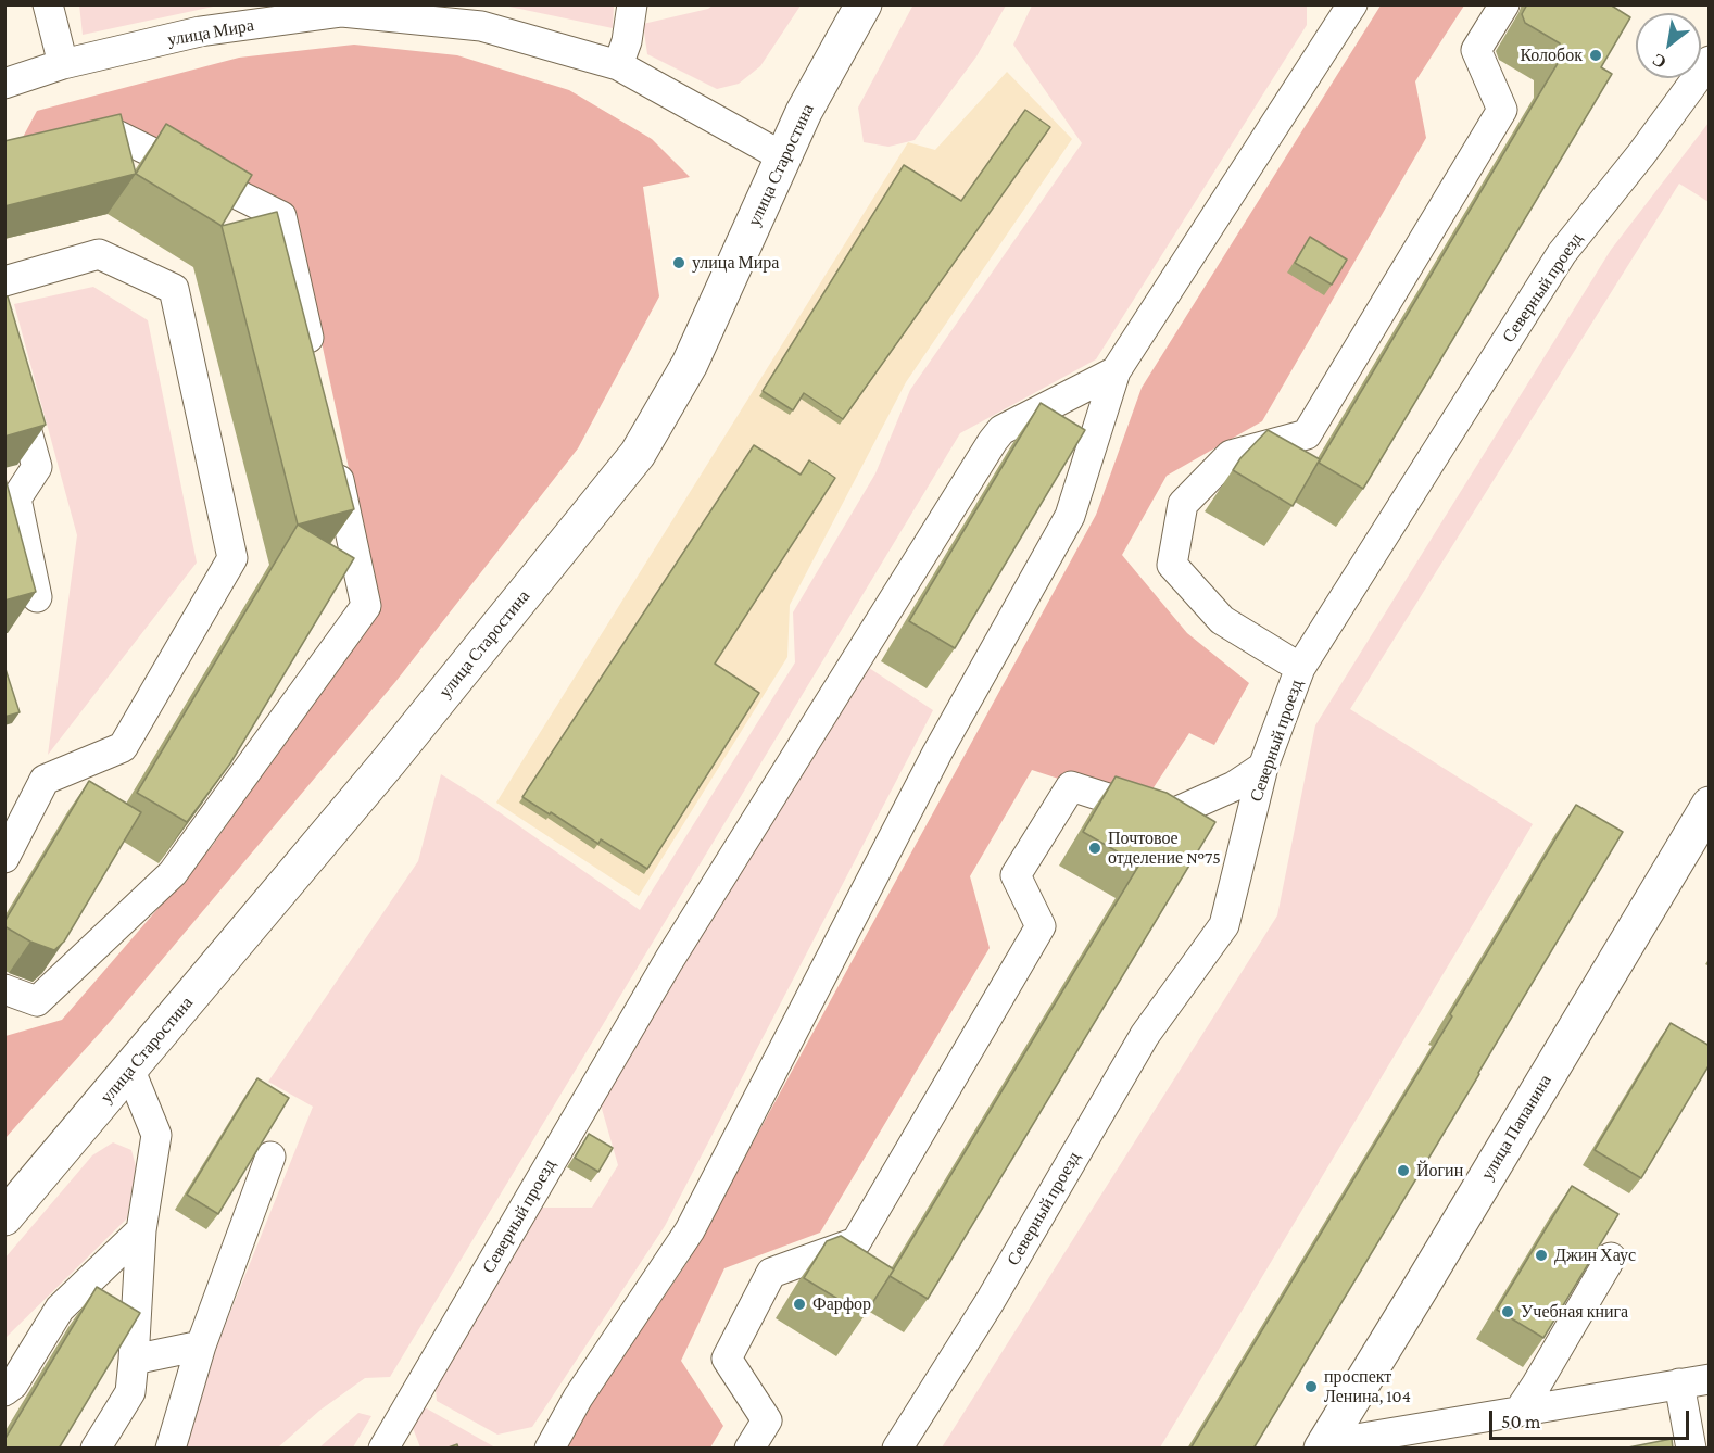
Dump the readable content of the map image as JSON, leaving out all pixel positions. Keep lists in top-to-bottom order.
{
  "streets": {
    "main road": ["улица Старостина", "улица Папанина"],
    "street": ["улица Мира", "Северный проезд"]
  },
  "crossings": [
    ["улица Мира", "улица Старостина"]
  ],
  "places": [
    "Колобок",
    "улица Мира",
    "Почтовое отделение №75",
    "Йогин",
    "Джин Хаус",
    "Фарфор",
    "Учебная книга",
    "проспект Ленина, 104"
  ],
  "scale_bar": "50 m",
  "north": "bottom left"
}
